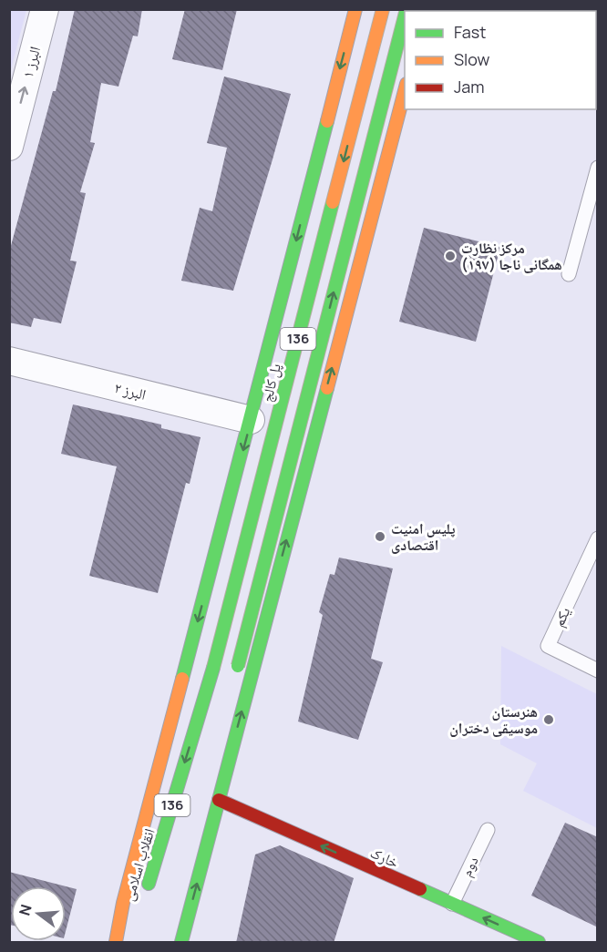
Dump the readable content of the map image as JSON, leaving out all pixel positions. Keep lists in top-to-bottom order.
{
  "streets": {
    "main road": [
      "136",
      "پل کالج",
      "خارک",
      "انقلاب اسلامی"
    ],
    "street": ["البرز ۱", "البرز ۲"],
    "lane": ["یکم", "دوم"]
  },
  "crossings": [
    ["پل کالج", "انقلاب اسلامی"],
    ["خارک", "دوم"]
  ],
  "one_way": ["البرز ۱", "خارک"],
  "places": ["مرکز نظارت همگانی ناجا (۱۹۷)", "پلیس امنیت اقتصادی", "هنرستان موسیقی دختران"],
  "legend": ["Fast", "Slow", "Jam"],
  "north": "left"
}
